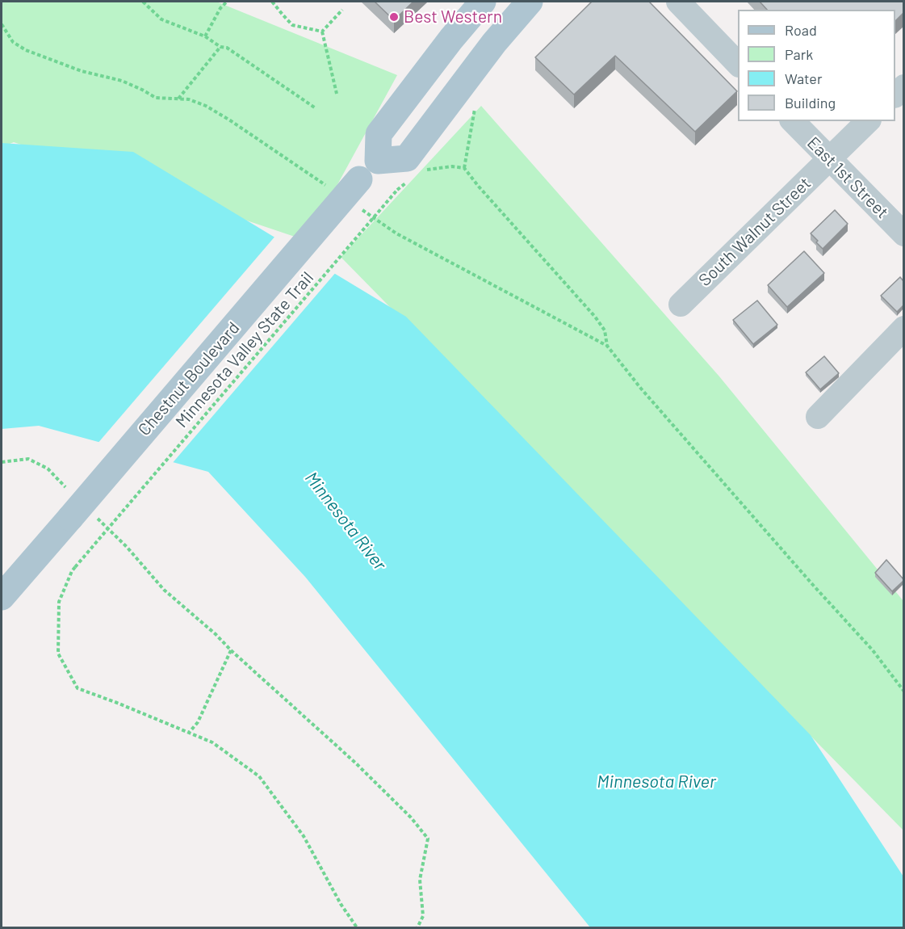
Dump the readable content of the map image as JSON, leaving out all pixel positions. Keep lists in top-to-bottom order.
{
  "streets": {
    "main road": ["Chestnut Boulevard"],
    "street": ["East 1st Street", "South Walnut Street"],
    "path": ["Minnesota Valley State Trail"]
  },
  "crossings": [
    ["East 1st Street", "South Walnut Street"]
  ],
  "water": ["Minnesota River"],
  "places": ["Best Western"],
  "legend": [
    "Road",
    "Park",
    "Water",
    "Building"
  ]
}
